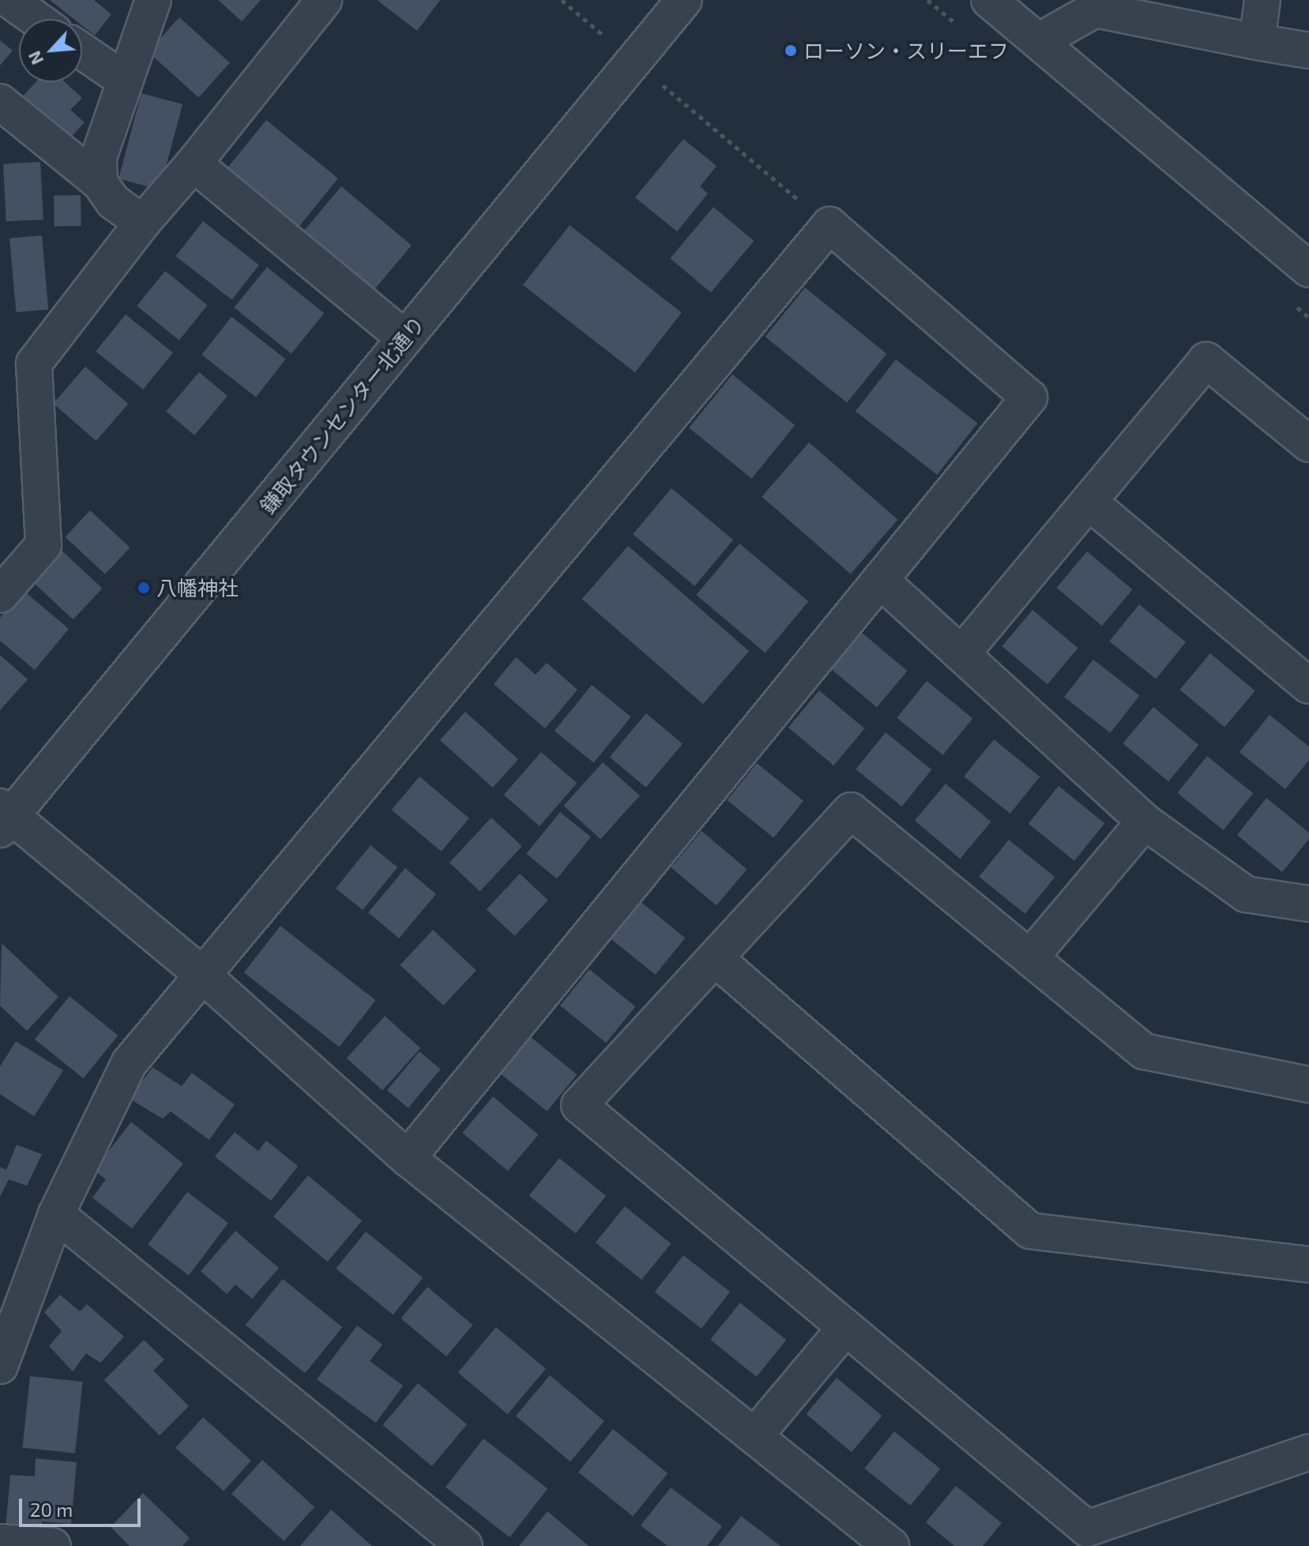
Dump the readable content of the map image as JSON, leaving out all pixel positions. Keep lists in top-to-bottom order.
{
  "streets": {
    "street": ["鎌取タウンセンター北通り"]
  },
  "places": ["ローソン・スリーエフ", "八幡神社"],
  "scale_bar": "20 m",
  "north": "bottom left"
}
